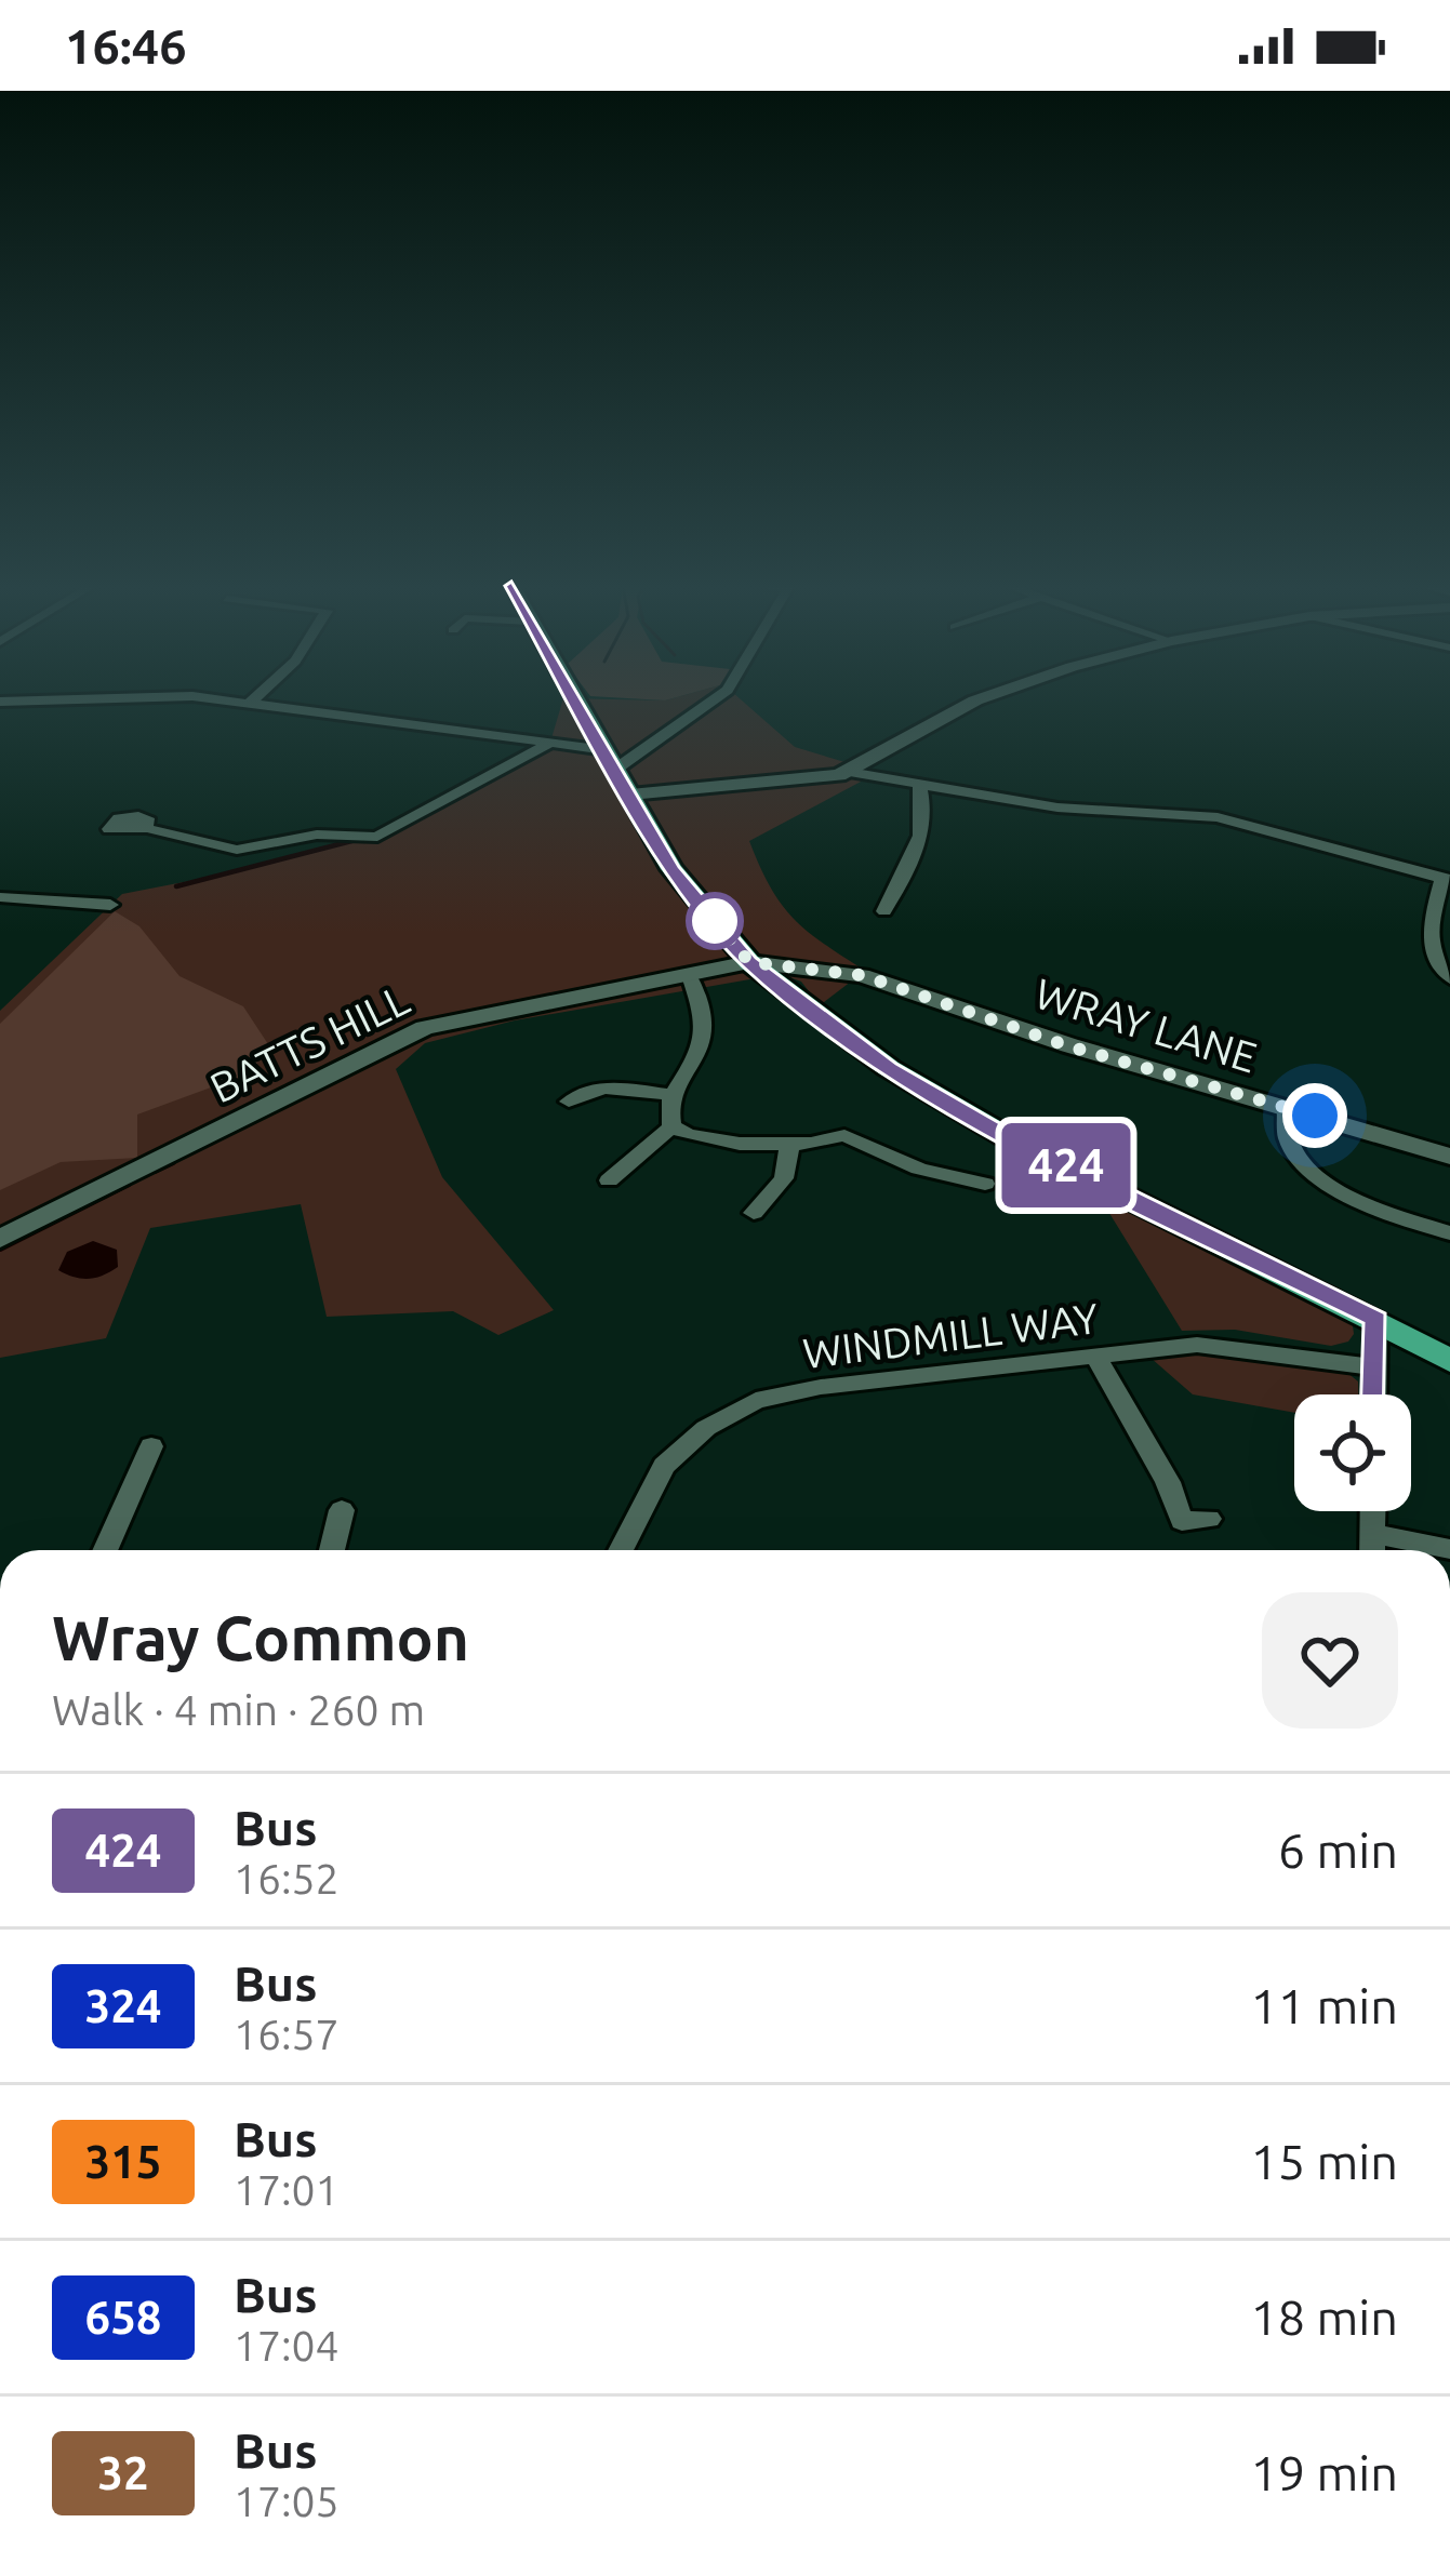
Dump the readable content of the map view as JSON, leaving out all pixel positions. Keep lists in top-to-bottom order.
{
  "streets": {
    "street": ["WRAY LANE", "BATTS HILL", "WINDMILL WAY"]
  },
  "crossings": [
    ["WRAY LANE", "BATTS HILL"]
  ],
  "lines": ["bus line 424"],
  "page": {
    "status": "16:46",
    "on_map": "424",
    "heading": ["Wray Common", "Walk · 4 min · 260 m"],
    "list": [
      {
        "mark": "424",
        "name": "Bus",
        "note": "16:52",
        "value": "6 min"
      },
      {
        "mark": "324",
        "name": "Bus",
        "note": "16:57",
        "value": "11 min"
      },
      {
        "mark": "315",
        "name": "Bus",
        "note": "17:01",
        "value": "15 min"
      },
      {
        "mark": "658",
        "name": "Bus",
        "note": "17:04",
        "value": "18 min"
      },
      {
        "mark": "32",
        "name": "Bus",
        "note": "17:05",
        "value": "19 min"
      }
    ]
  }
}
